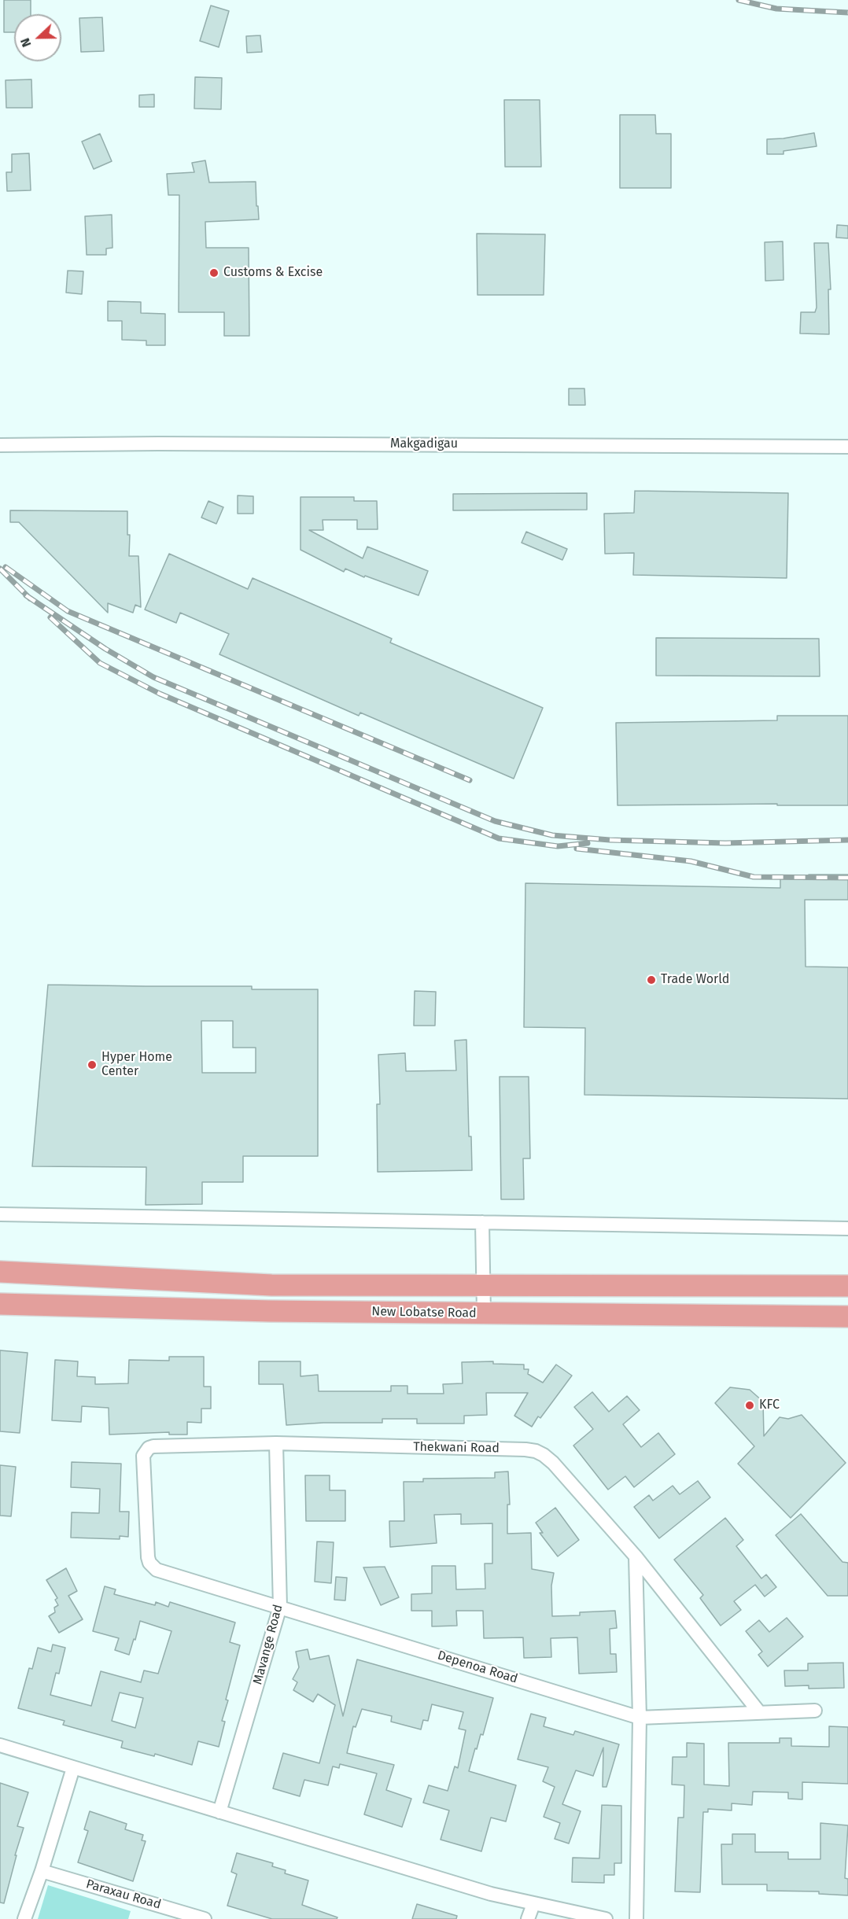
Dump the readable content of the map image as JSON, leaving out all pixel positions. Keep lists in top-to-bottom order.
{
  "streets": {
    "main road": ["New Lobatse Road"],
    "street": [
      "Makgadigau",
      "Thekwani Road",
      "Mavange Road",
      "Depenoa Road",
      "Paraxau Road"
    ]
  },
  "crossings": [
    ["Thekwani Road", "Mavange Road"],
    ["Thekwani Road", "Depenoa Road"],
    ["Mavange Road", "Depenoa Road"]
  ],
  "places": [
    "Customs & Excise",
    "Trade World",
    "Hyper Home Center",
    "KFC"
  ],
  "north": "left"
}
